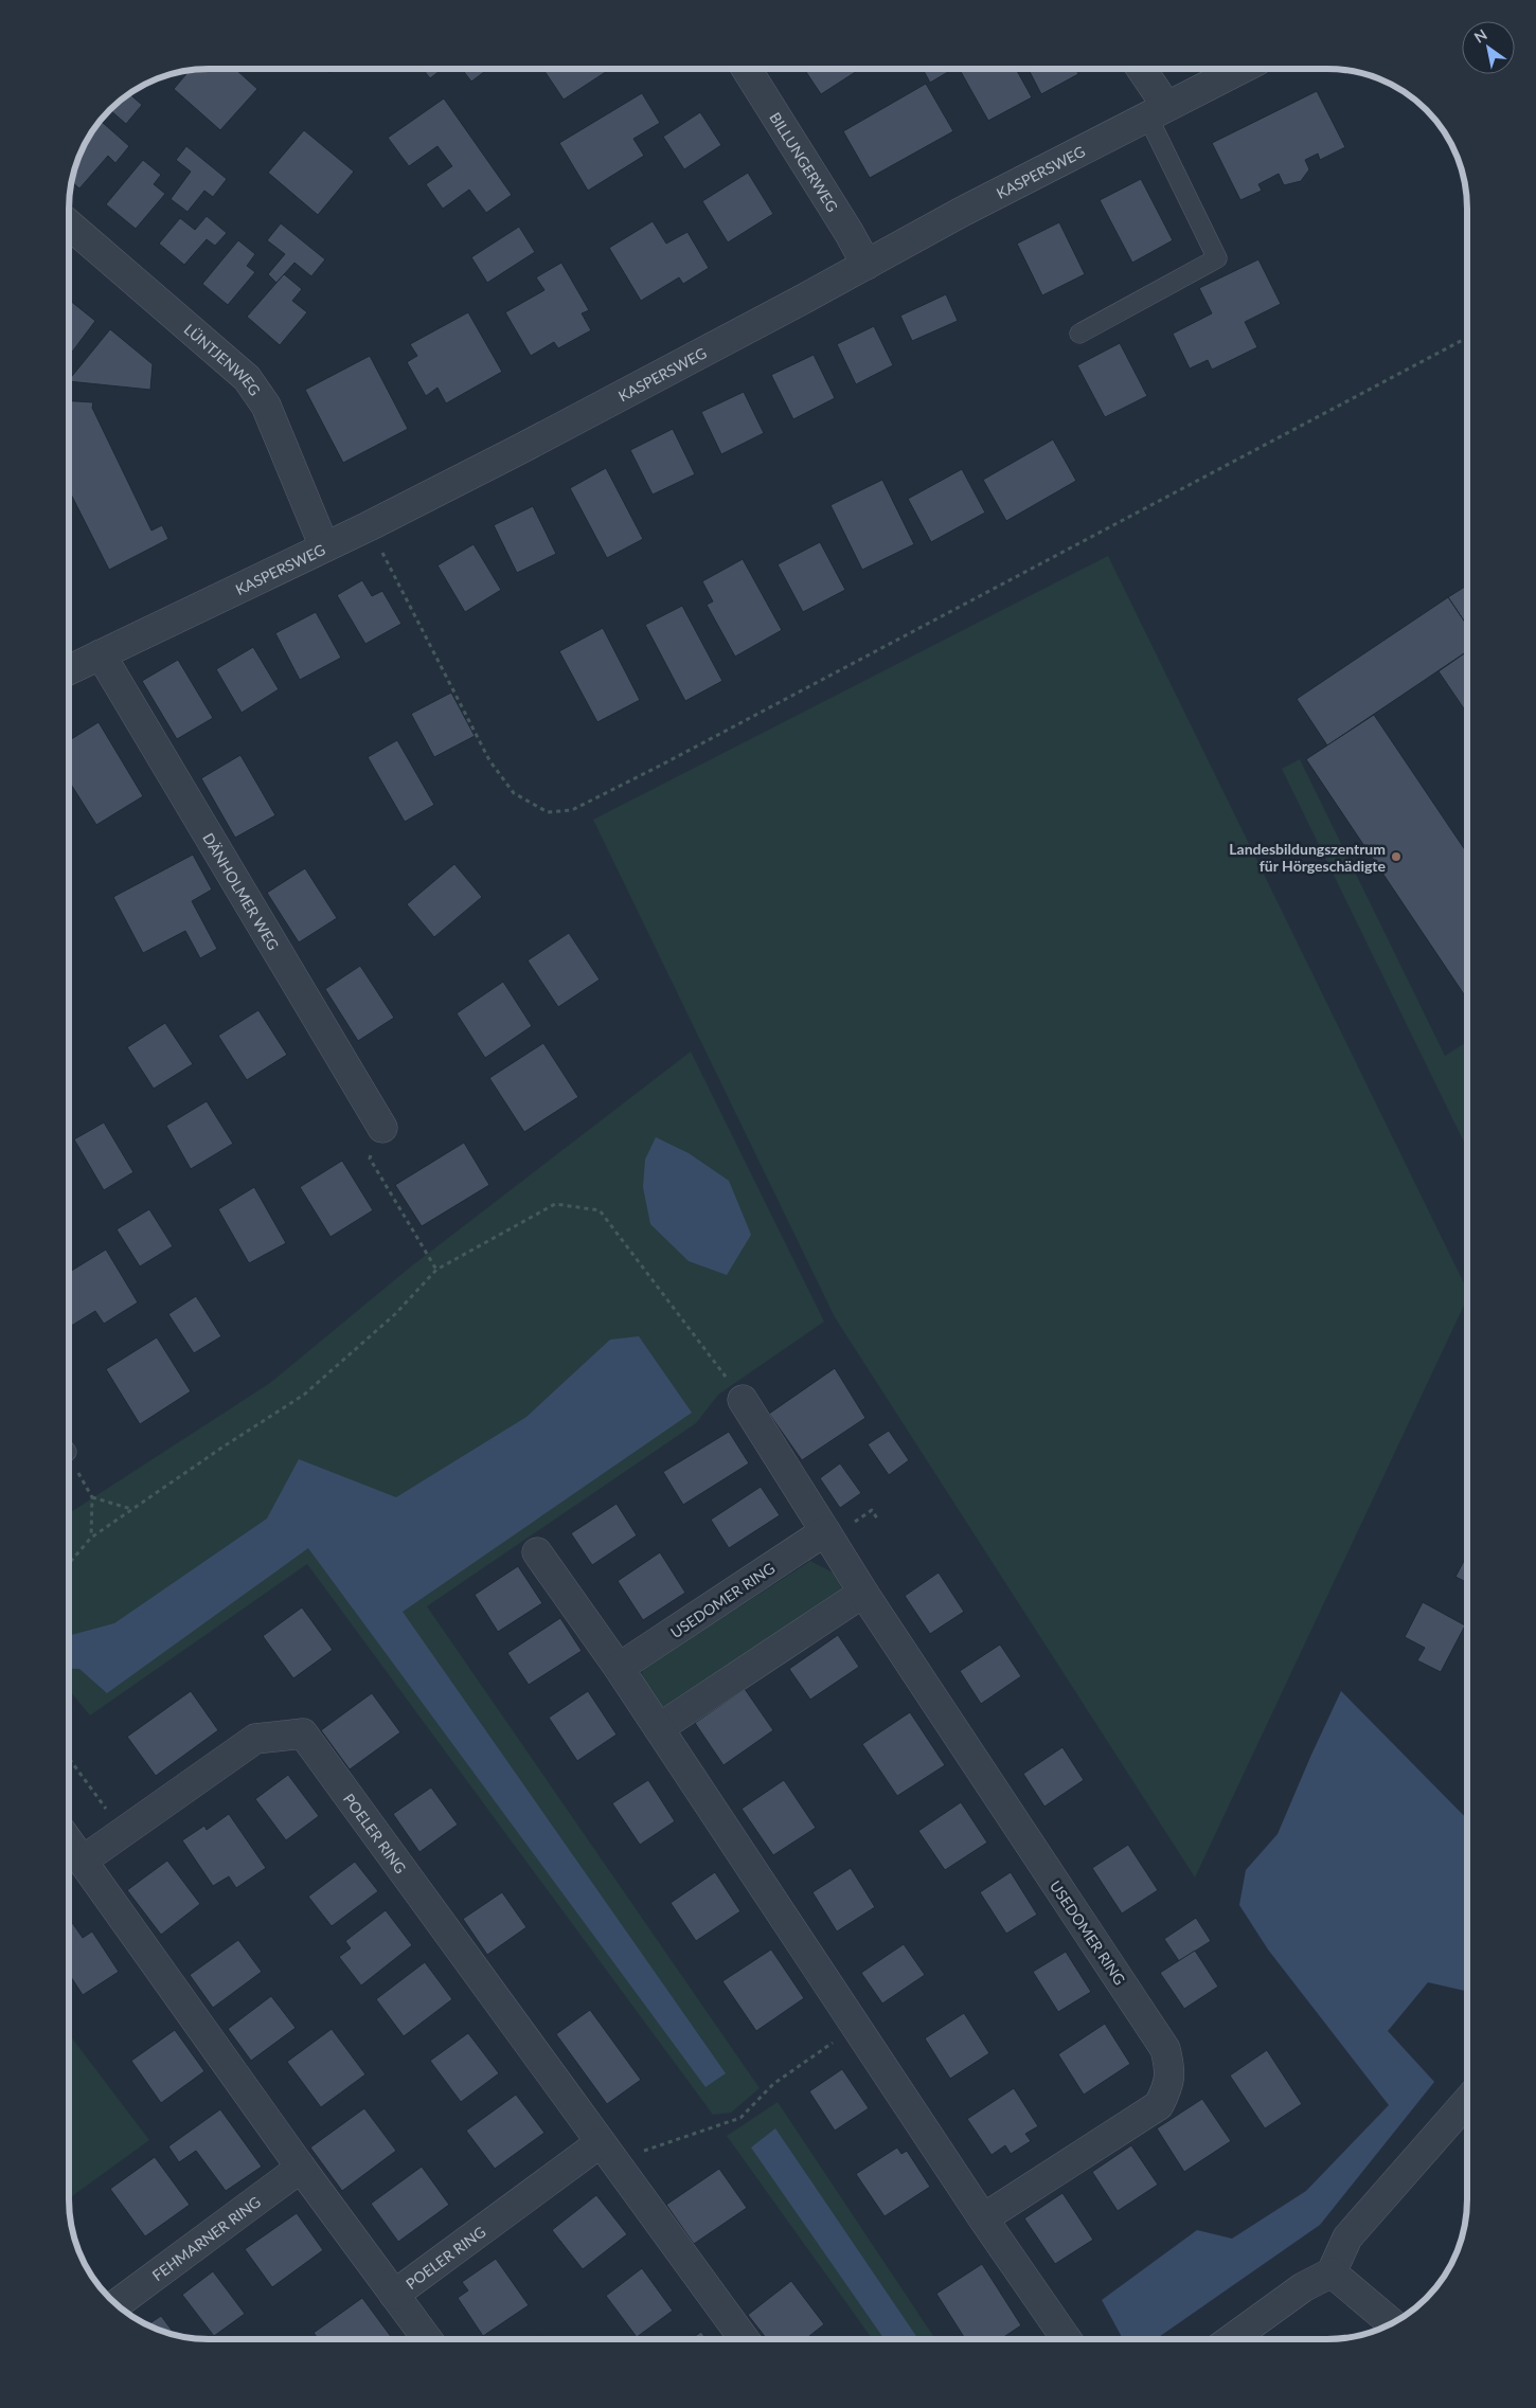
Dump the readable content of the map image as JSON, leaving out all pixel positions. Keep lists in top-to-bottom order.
{
  "streets": {
    "street": [
      "BILLUNGERWEG",
      "KASPERSWEG",
      "LÜNTJENWEG",
      "DÄNHOLMER WEG",
      "USEDOMER RING",
      "POELER RING",
      "FEHMARNER RING"
    ]
  },
  "crossings": [
    ["BILLUNGERWEG", "KASPERSWEG"],
    ["KASPERSWEG", "LÜNTJENWEG"],
    ["KASPERSWEG", "DÄNHOLMER WEG"],
    ["POELER RING", "FEHMARNER RING"]
  ],
  "places": ["Landesbildungszentrum für Hörgeschädigte"],
  "north": "top left"
}
